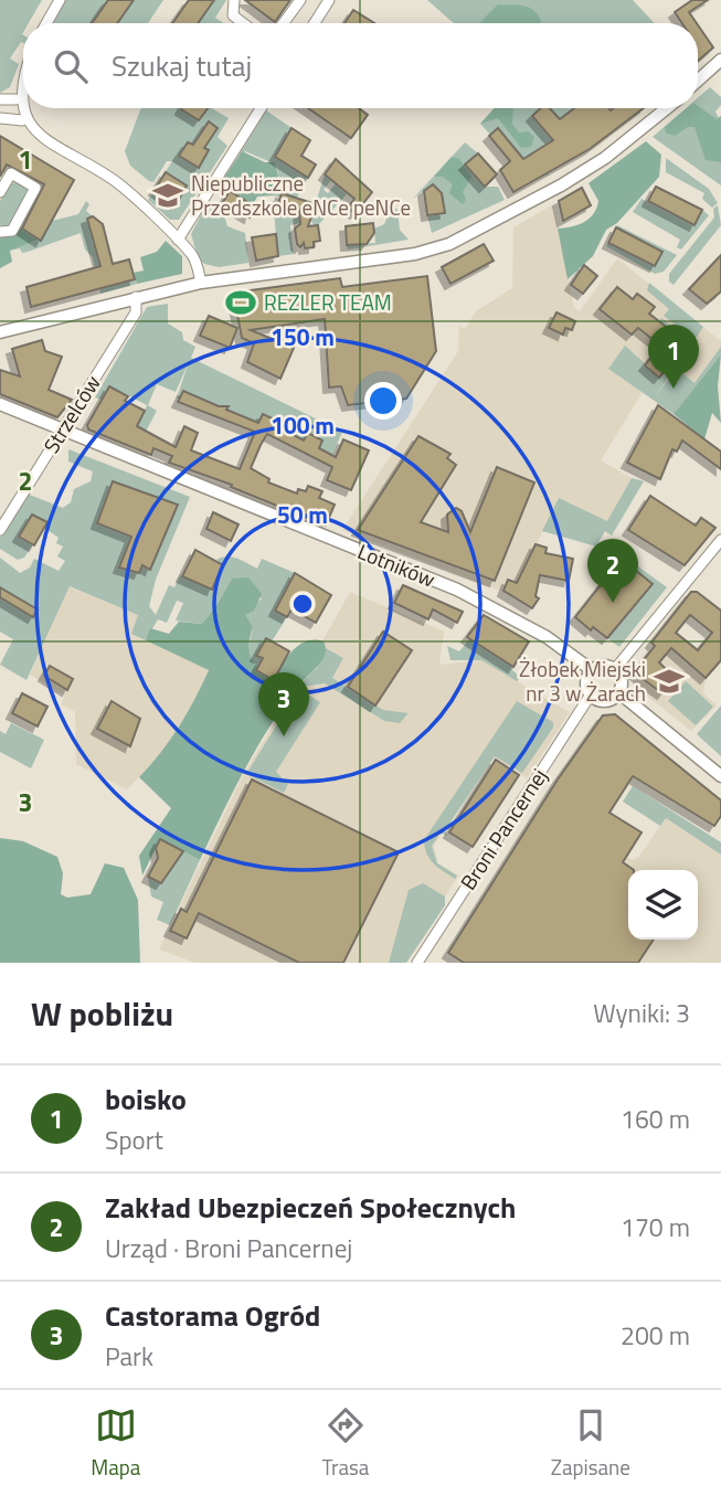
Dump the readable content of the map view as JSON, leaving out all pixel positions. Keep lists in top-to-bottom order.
{
  "streets": {
    "street": ["Strzelców", "Lotników", "Broni Pancernej"]
  },
  "crossings": [
    ["Strzelców", "Lotników"],
    ["Lotników", "Broni Pancernej"]
  ],
  "places": {
    "school or university": ["Niepubliczne Przedszkole eNCe peNCe", "Żłobek Miejski nr 3 w Żarach"],
    "sports": ["REZLER TEAM"]
  },
  "page": {
    "search": "Szukaj tutaj",
    "pins": ["1", "2", "3"],
    "heading": ["W pobliżu", "Wyniki: 3"],
    "list": [
      {
        "mark": "1",
        "name": "boisko",
        "note": "Sport",
        "value": "160 m"
      },
      {
        "mark": "2",
        "name": "Zakład Ubezpieczeń Społecznych",
        "note": "Urząd · Broni Pancernej",
        "value": "170 m"
      },
      {
        "mark": "3",
        "name": "Castorama Ogród",
        "note": "Park",
        "value": "200 m"
      }
    ],
    "nav": ["Mapa", "Trasa", "Zapisane"]
  },
  "grid": {
    "rows": ["1", "2", "3"]
  },
  "rings": ["150 m", "100 m", "50 m"]
}
